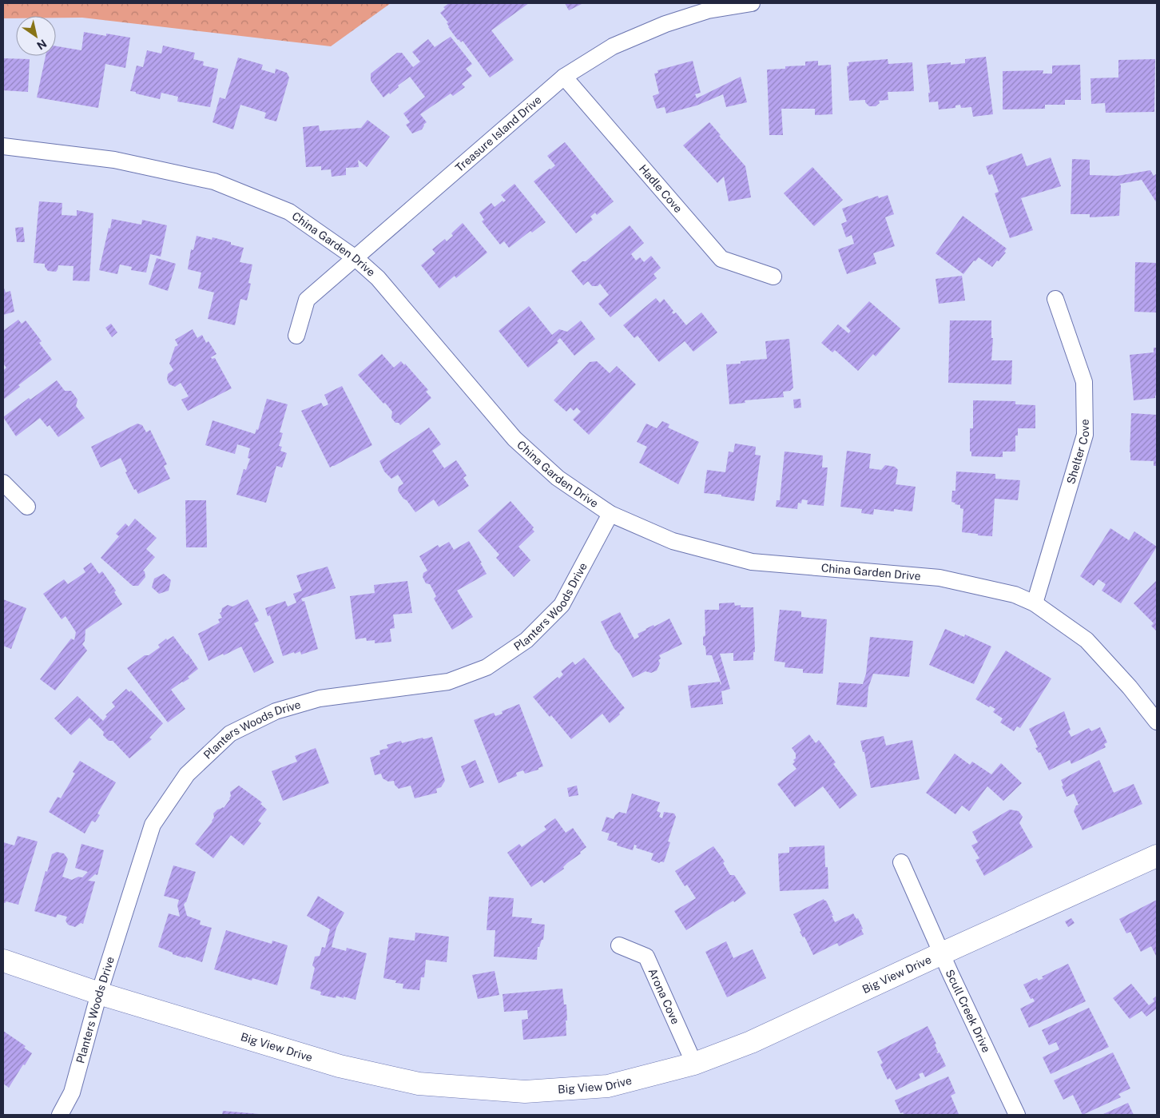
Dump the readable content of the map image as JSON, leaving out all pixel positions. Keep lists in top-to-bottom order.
{
  "streets": {
    "street": [
      "Treasure Island Drive",
      "Hadle Cove",
      "China Garden Drive",
      "Shelter Cove",
      "Planters Woods Drive",
      "Big View Drive",
      "Arona Cove",
      "Scull Creek Drive"
    ]
  },
  "crossings": [
    ["Treasure Island Drive", "Hadle Cove"],
    ["Treasure Island Drive", "China Garden Drive"],
    ["China Garden Drive", "Shelter Cove"],
    ["China Garden Drive", "Planters Woods Drive"],
    ["Planters Woods Drive", "Big View Drive"],
    ["Big View Drive", "Arona Cove"],
    ["Big View Drive", "Scull Creek Drive"]
  ],
  "north": "bottom right"
}
